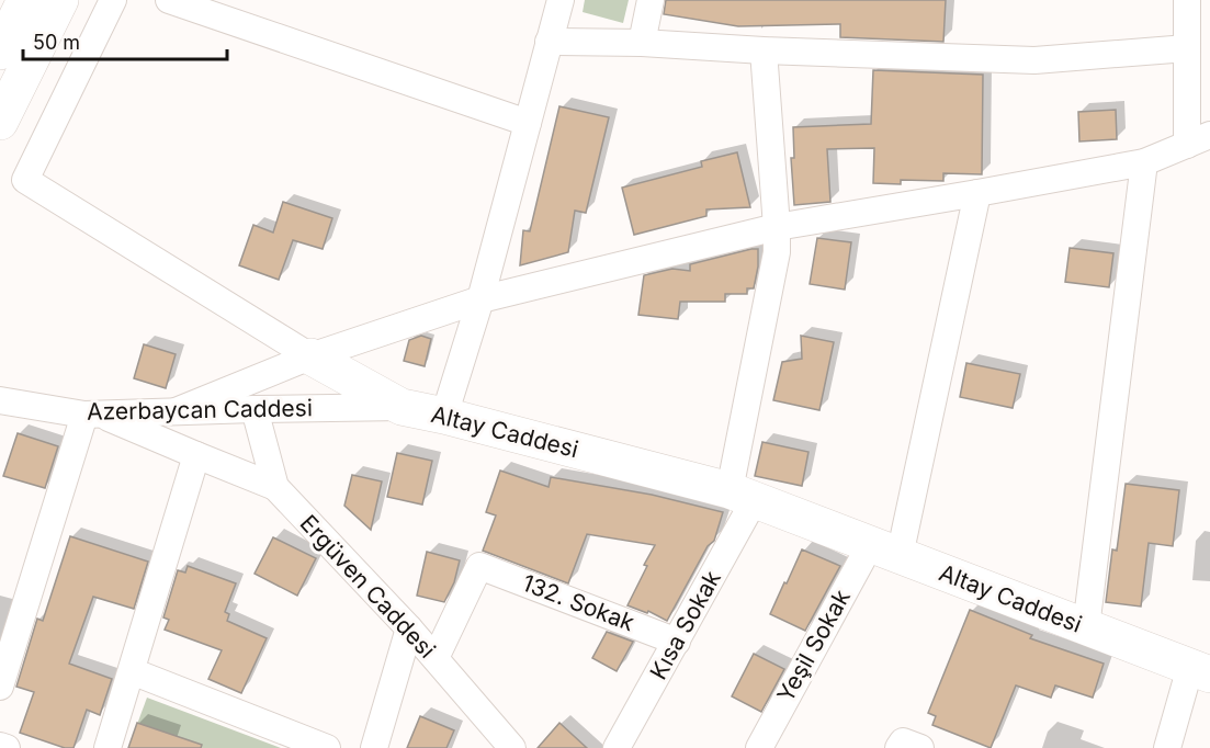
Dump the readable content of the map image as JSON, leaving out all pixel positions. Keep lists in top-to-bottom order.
{
  "streets": {
    "main road": ["Altay Caddesi"],
    "street": [
      "Azerbaycan Caddesi",
      "Ergüven Caddesi",
      "132. Sokak",
      "Kısa Sokak",
      "Yeşil Sokak"
    ]
  },
  "crossings": [
    ["Azerbaycan Caddesi", "Altay Caddesi"],
    ["Azerbaycan Caddesi", "Ergüven Caddesi"],
    ["Altay Caddesi", "Kısa Sokak"],
    ["Altay Caddesi", "Yeşil Sokak"],
    ["Ergüven Caddesi", "132. Sokak"],
    ["132. Sokak", "Kısa Sokak"]
  ],
  "scale_bar": "50 m"
}
